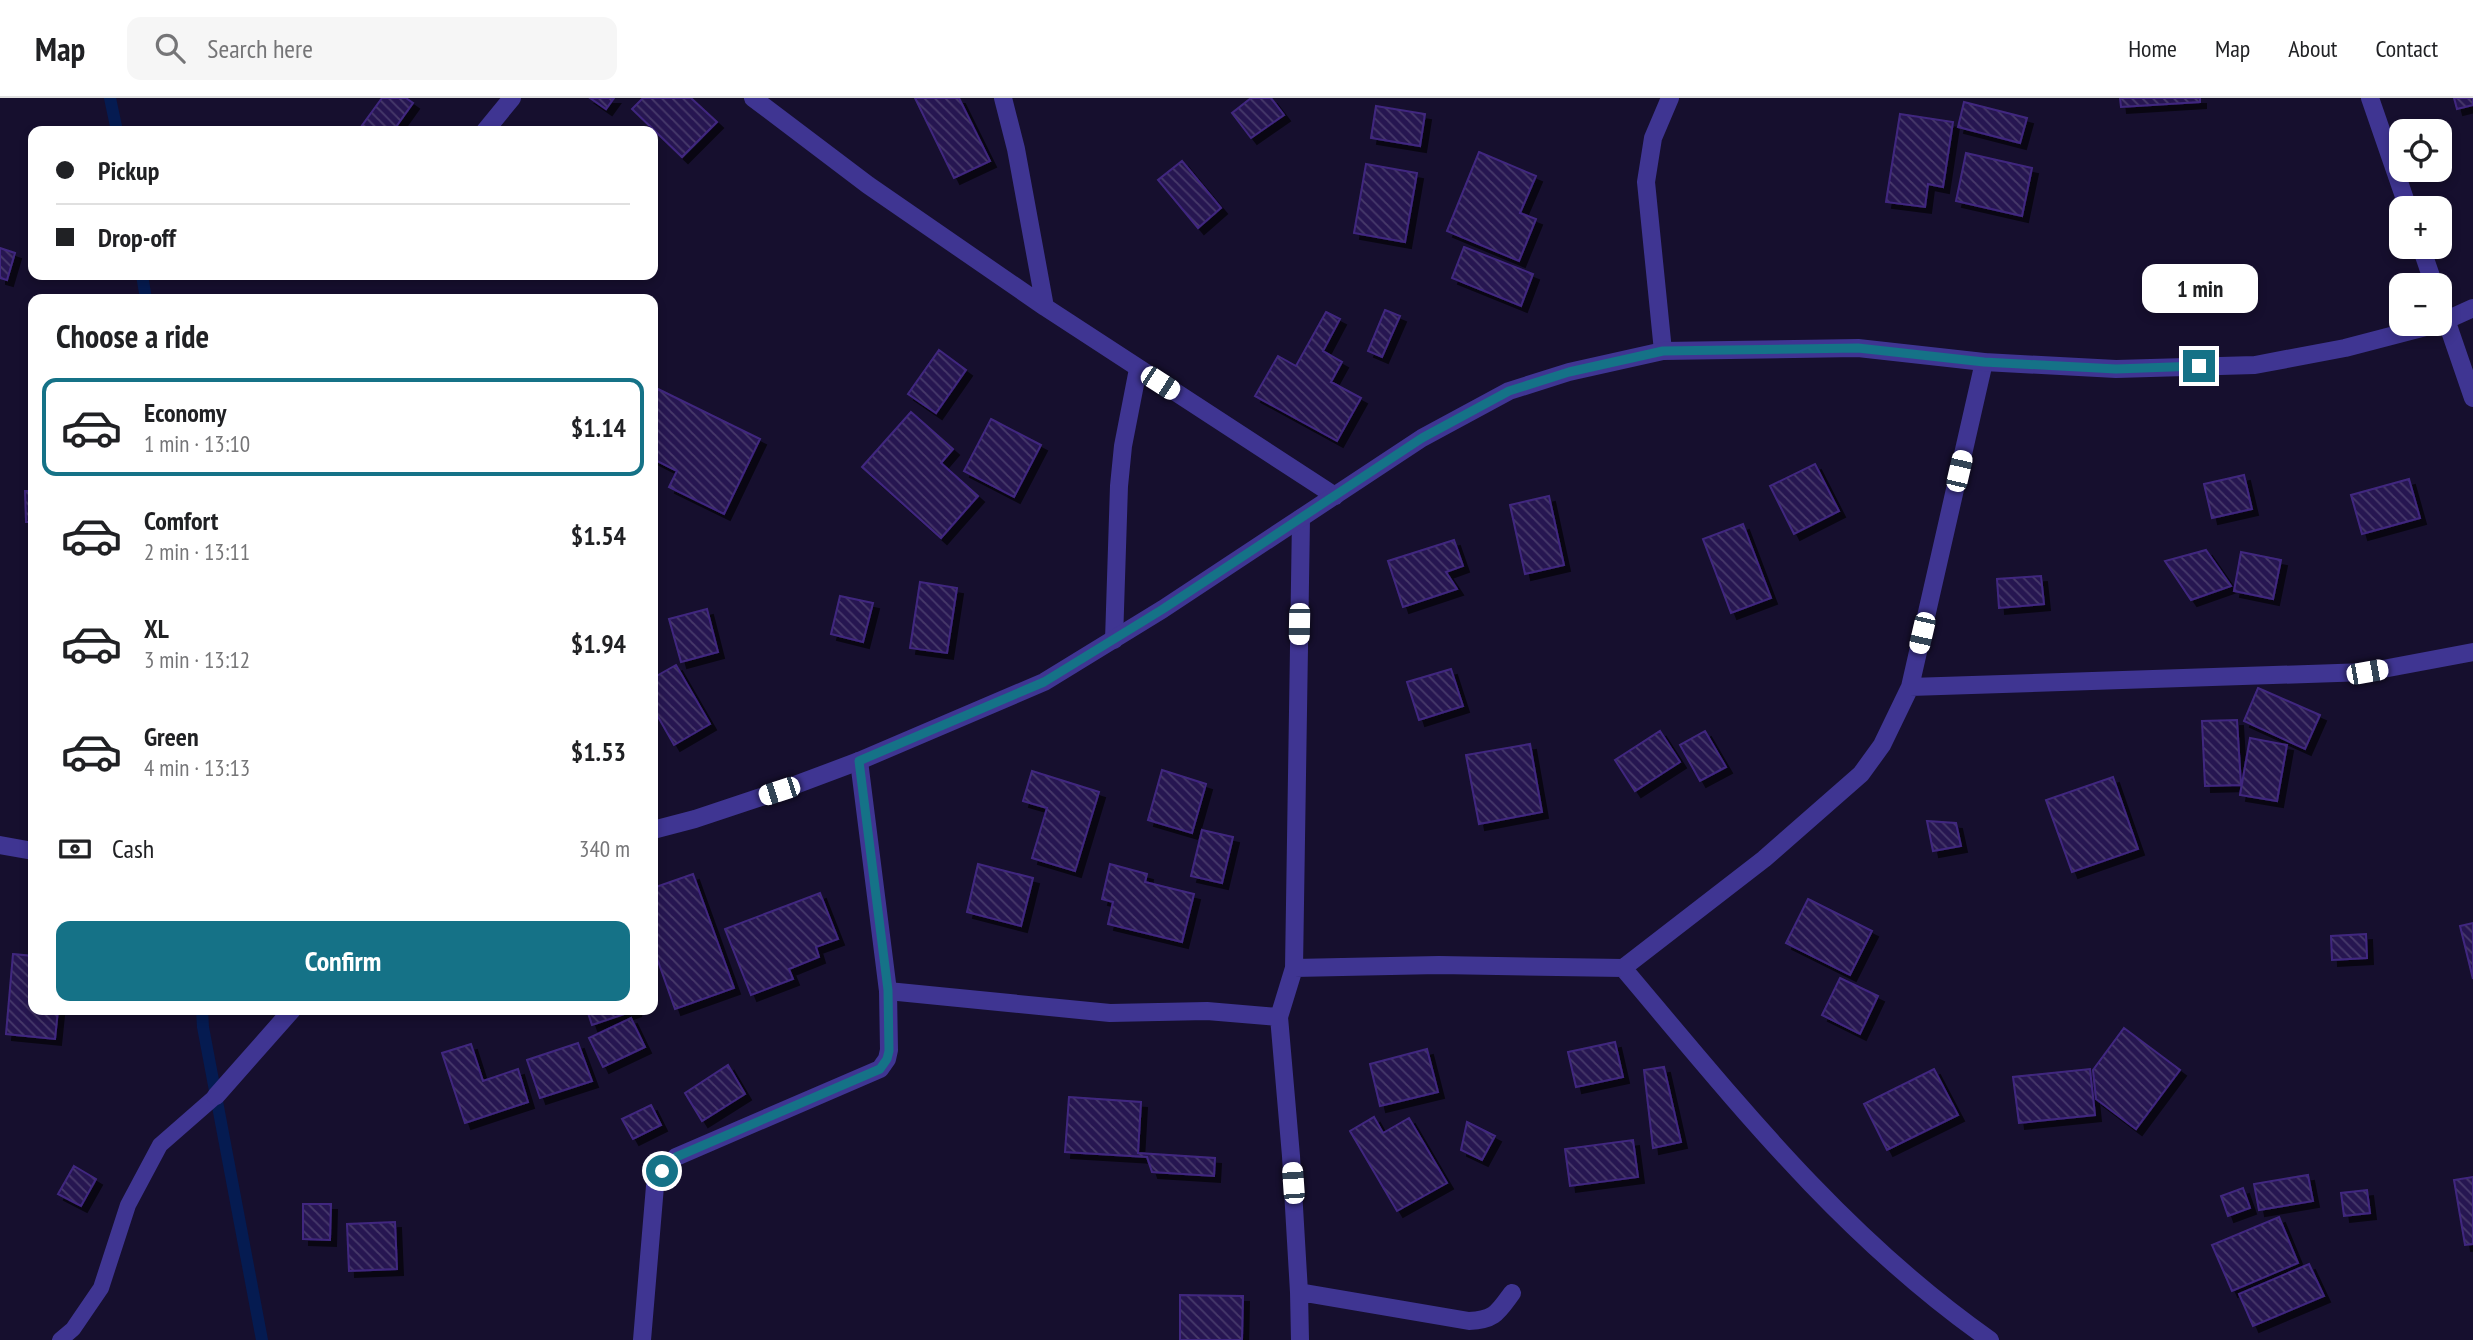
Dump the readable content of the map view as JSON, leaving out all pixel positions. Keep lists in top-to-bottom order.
{
  "page": {
    "header": "Map",
    "search": "Search here",
    "nav": [
      "Home",
      "Map",
      "About",
      "Contact"
    ],
    "map_buttons": ["+", "−"],
    "banner": ["Pickup", "Drop-off"],
    "bubble": "1 min",
    "heading": "Choose a ride",
    "list": [
      {
        "name": "Economy",
        "note": "1 min · 13:10",
        "value": "$1.14"
      },
      {
        "name": "Comfort",
        "note": "2 min · 13:11",
        "value": "$1.54"
      },
      {
        "name": "XL",
        "note": "3 min · 13:12",
        "value": "$1.94"
      },
      {
        "name": "Green",
        "note": "4 min · 13:13",
        "value": "$1.53"
      }
    ],
    "pay": ["Cash", "340 m"],
    "buttons": "Confirm"
  }
}
